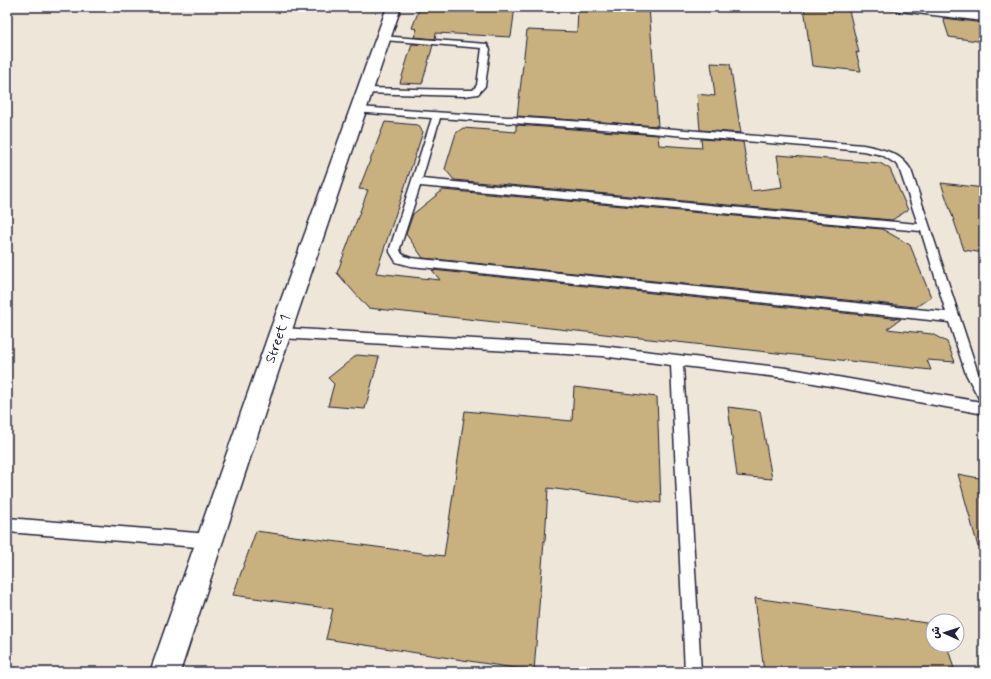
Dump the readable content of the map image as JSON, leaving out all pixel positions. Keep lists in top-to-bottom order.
{
  "streets": {
    "street": ["Street 1"]
  },
  "north": "left"
}
